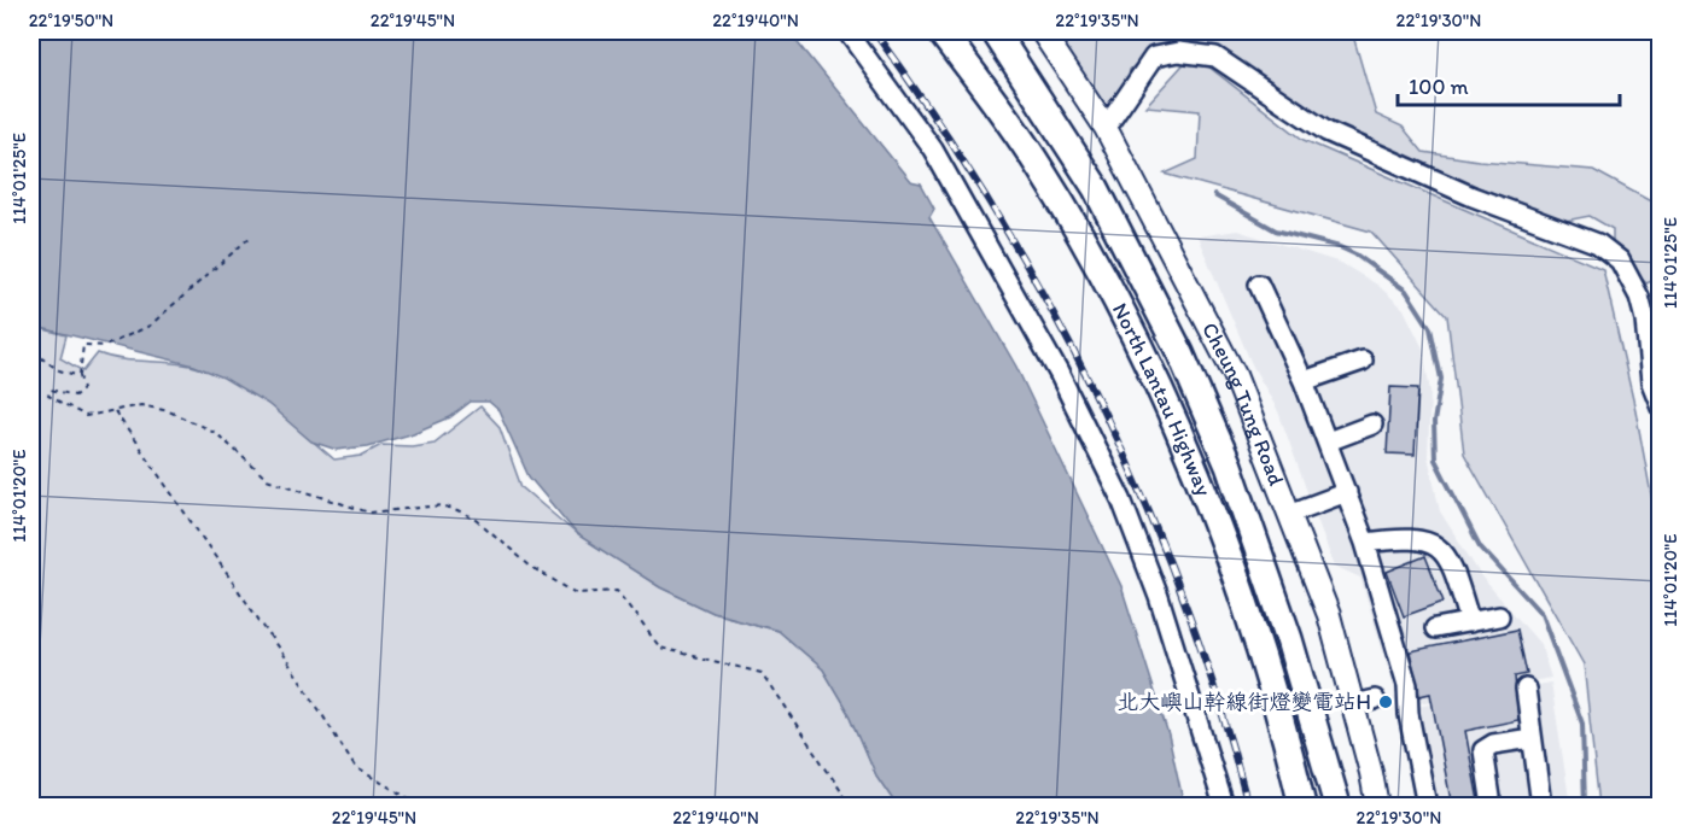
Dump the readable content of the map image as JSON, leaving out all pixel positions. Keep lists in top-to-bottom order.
{
  "streets": {
    "highway": ["North Lantau Highway"],
    "main road": ["Cheung Tung Road"]
  },
  "places": ["北大嶼山幹線街燈變電站H"],
  "scale_bar": "100 m",
  "coordinates": [
    "22°19'50\"N",
    "22°19'45\"N",
    "22°19'40\"N",
    "22°19'35\"N",
    "22°19'30\"N",
    "114°01'25\"E",
    "114°01'20\"E"
  ]
}
